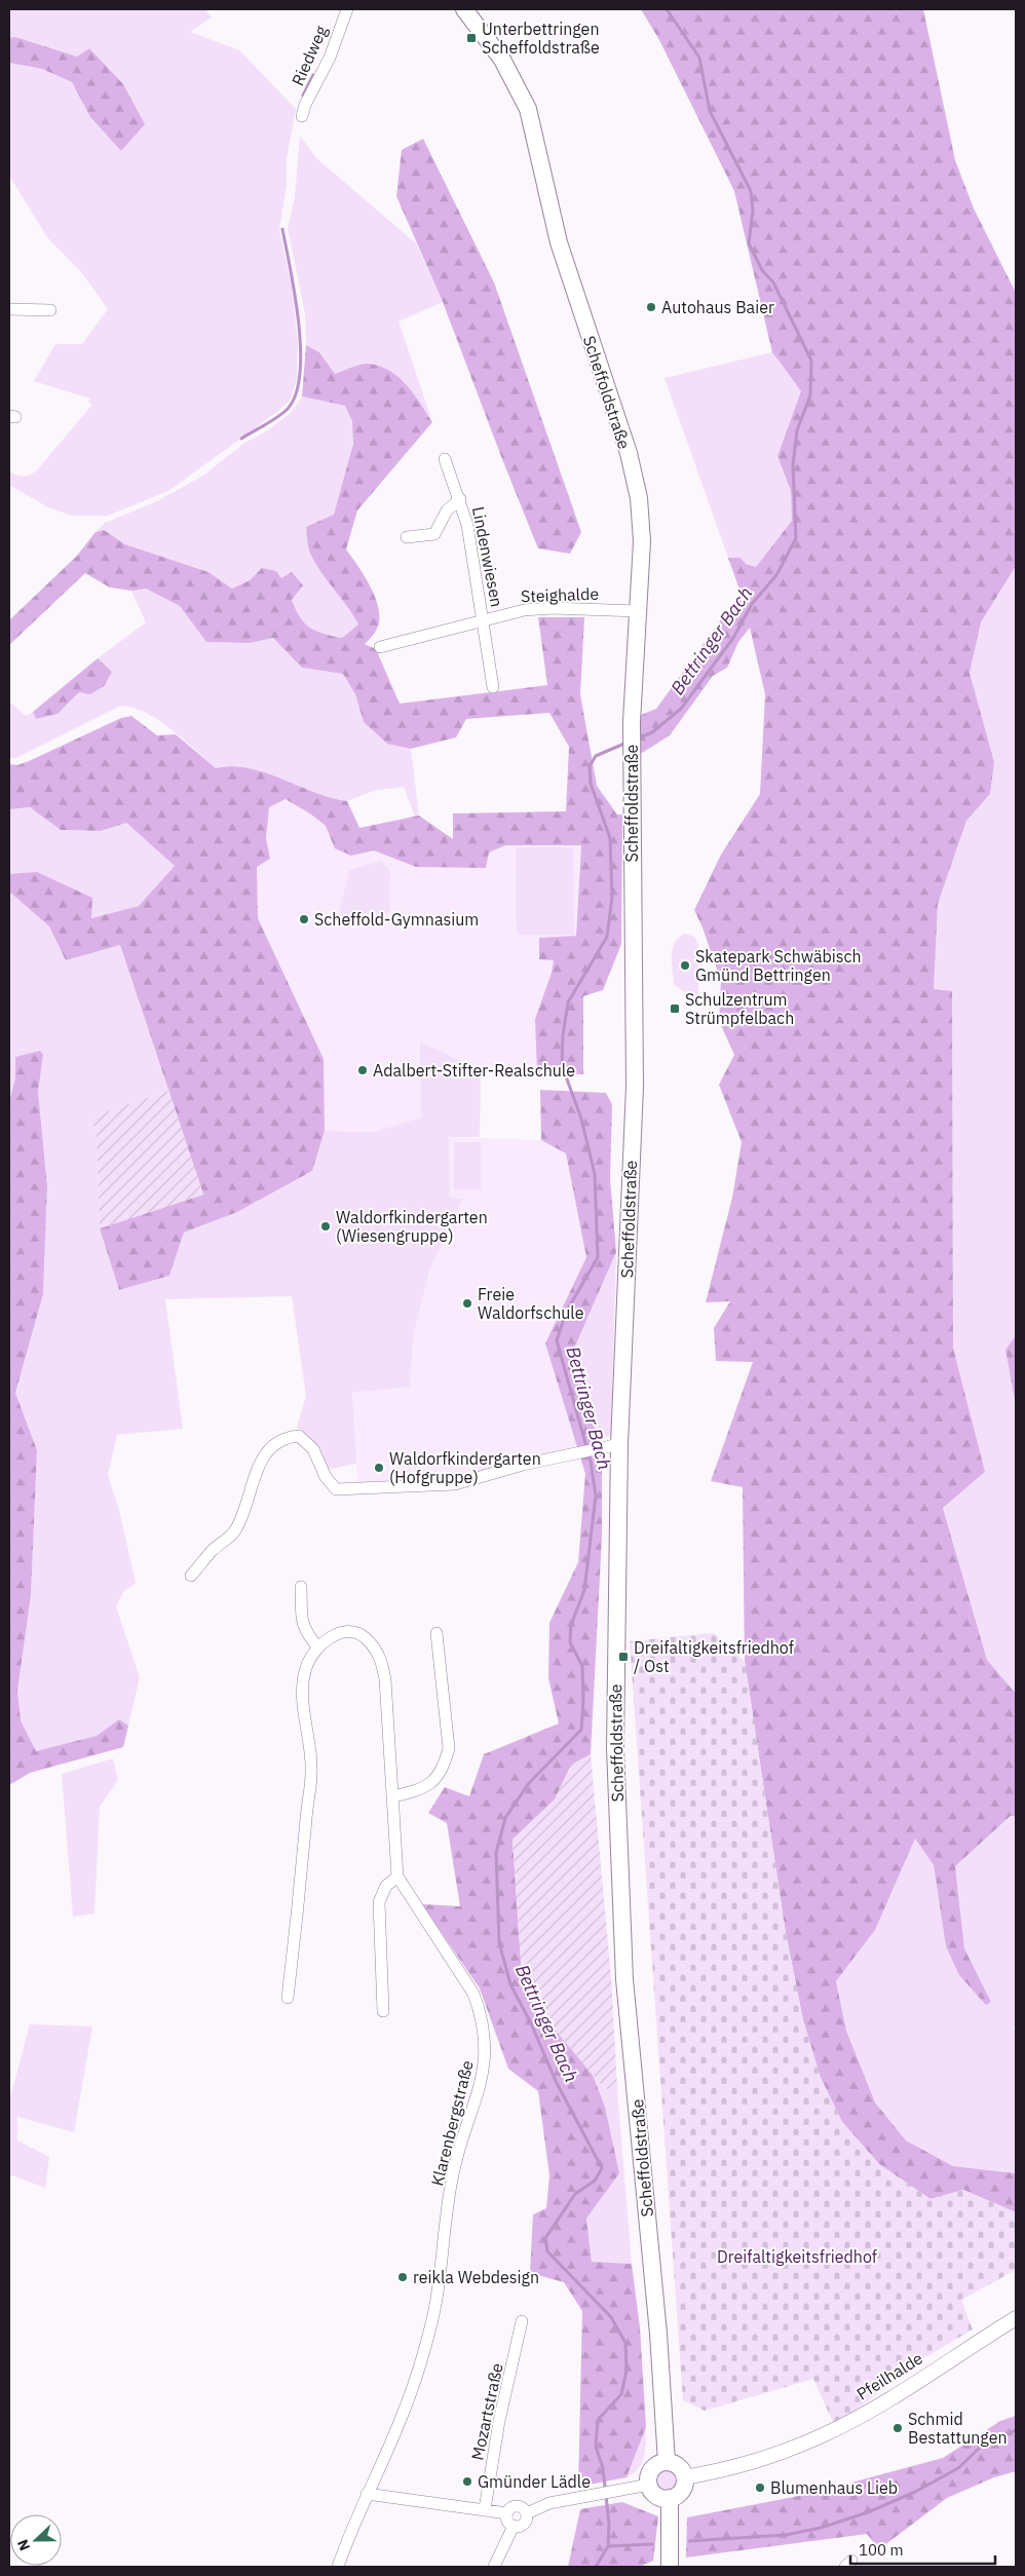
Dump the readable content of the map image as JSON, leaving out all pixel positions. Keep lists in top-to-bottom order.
{
  "streets": {
    "main road": ["Scheffoldstraße"],
    "street": [
      "Riedweg",
      "Lindenwiesen",
      "Steighalde",
      "Klarenbergstraße",
      "Pfeilhalde",
      "Mozartstraße"
    ]
  },
  "crossings": [
    ["Scheffoldstraße", "Steighalde"],
    ["Scheffoldstraße", "Pfeilhalde"],
    ["Lindenwiesen", "Steighalde"]
  ],
  "water": ["Bettringer Bach"],
  "parks": ["Dreifaltigkeitsfriedhof"],
  "places": {
    "transit": ["Unterbettringen Scheffoldstraße", "Schulzentrum Strümpfelbach", "Dreifaltigkeitsfriedhof / Ost"],
    "other": [
      "Autohaus Baier",
      "Scheffold-Gymnasium",
      "Skatepark Schwäbisch Gmünd Bettringen",
      "Adalbert-Stifter-Realschule",
      "Waldorfkindergarten (Wiesengruppe)",
      "Freie Waldorfschule",
      "Waldorfkindergarten (Hofgruppe)",
      "reikla Webdesign",
      "Schmid Bestattungen",
      "Gmünder Lädle",
      "Blumenhaus Lieb"
    ]
  },
  "scale_bar": "100 m",
  "north": "left"
}
